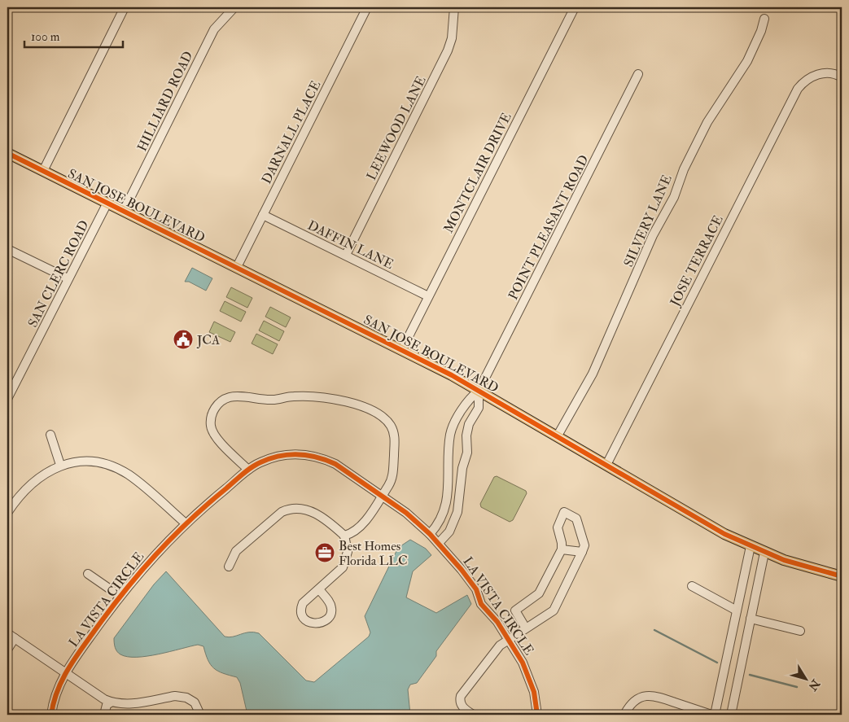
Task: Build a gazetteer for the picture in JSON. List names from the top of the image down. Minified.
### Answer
{"streets":{"main road":["SAN JOSE BOULEVARD"],"street":["HILLIARD ROAD","LEEWOOD LANE","DARNALL PLACE","MONTCLAIR DRIVE","SILVERY LANE","POINT PLEASANT ROAD","DAFFIN LANE","JOSE TERRACE","SAN CLERC ROAD","LA VISTA CIRCLE"]},"crossings":[["HILLIARD ROAD","SAN JOSE BOULEVARD"],["LEEWOOD LANE","DAFFIN LANE"],["DARNALL PLACE","SAN JOSE BOULEVARD"],["DARNALL PLACE","DAFFIN LANE"],["MONTCLAIR DRIVE","SAN JOSE BOULEVARD"],["MONTCLAIR DRIVE","DAFFIN LANE"],["SAN JOSE BOULEVARD","SILVERY LANE"],["SAN JOSE BOULEVARD","POINT PLEASANT ROAD"],["SAN JOSE BOULEVARD","JOSE TERRACE"],["SAN JOSE BOULEVARD","SAN CLERC ROAD"],["POINT PLEASANT ROAD","LA VISTA CIRCLE"]],"places":{"public building":["JCA"],"office":["Best Homes Florida LLC"]},"scale_bar":"100 m","north":"bottom right"}
